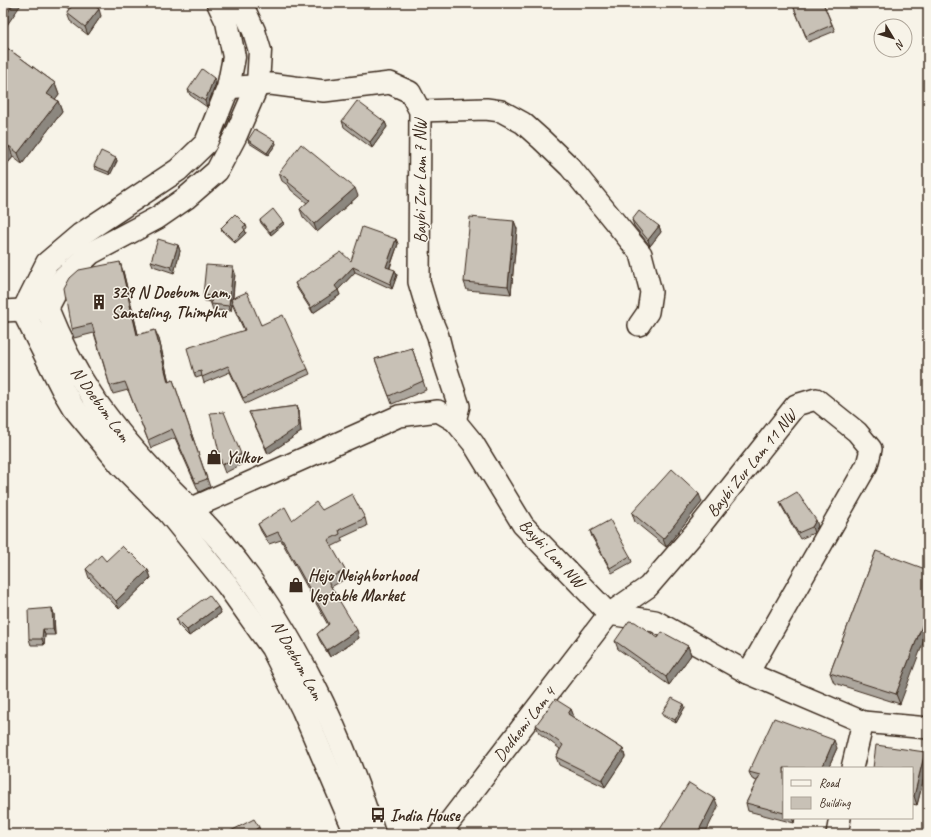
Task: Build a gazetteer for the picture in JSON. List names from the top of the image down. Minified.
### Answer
{"streets":{"main road":["N Doebum Lam"],"street":["Baybi Zur Lam 7 NW","Baybi Zur Lam 11 NW","Baybi Lam NW","Dodhemi Lam 4"]},"crossings":[["Baybi Zur Lam 7 NW","Baybi Lam NW"],["N Doebum Lam","Baybi Lam NW"],["Baybi Zur Lam 11 NW","Baybi Lam NW"],["Baybi Zur Lam 11 NW","Dodhemi Lam 4"],["Baybi Lam NW","Dodhemi Lam 4"]],"places":{"building":["329 N Doebum Lam, Samteling, Thimphu"],"shop":["Yulkor","Hejo Neighborhood Vegtable Market"],"bus stop":["India House"]},"legend":["Road","Building"],"north":"bottom right"}
